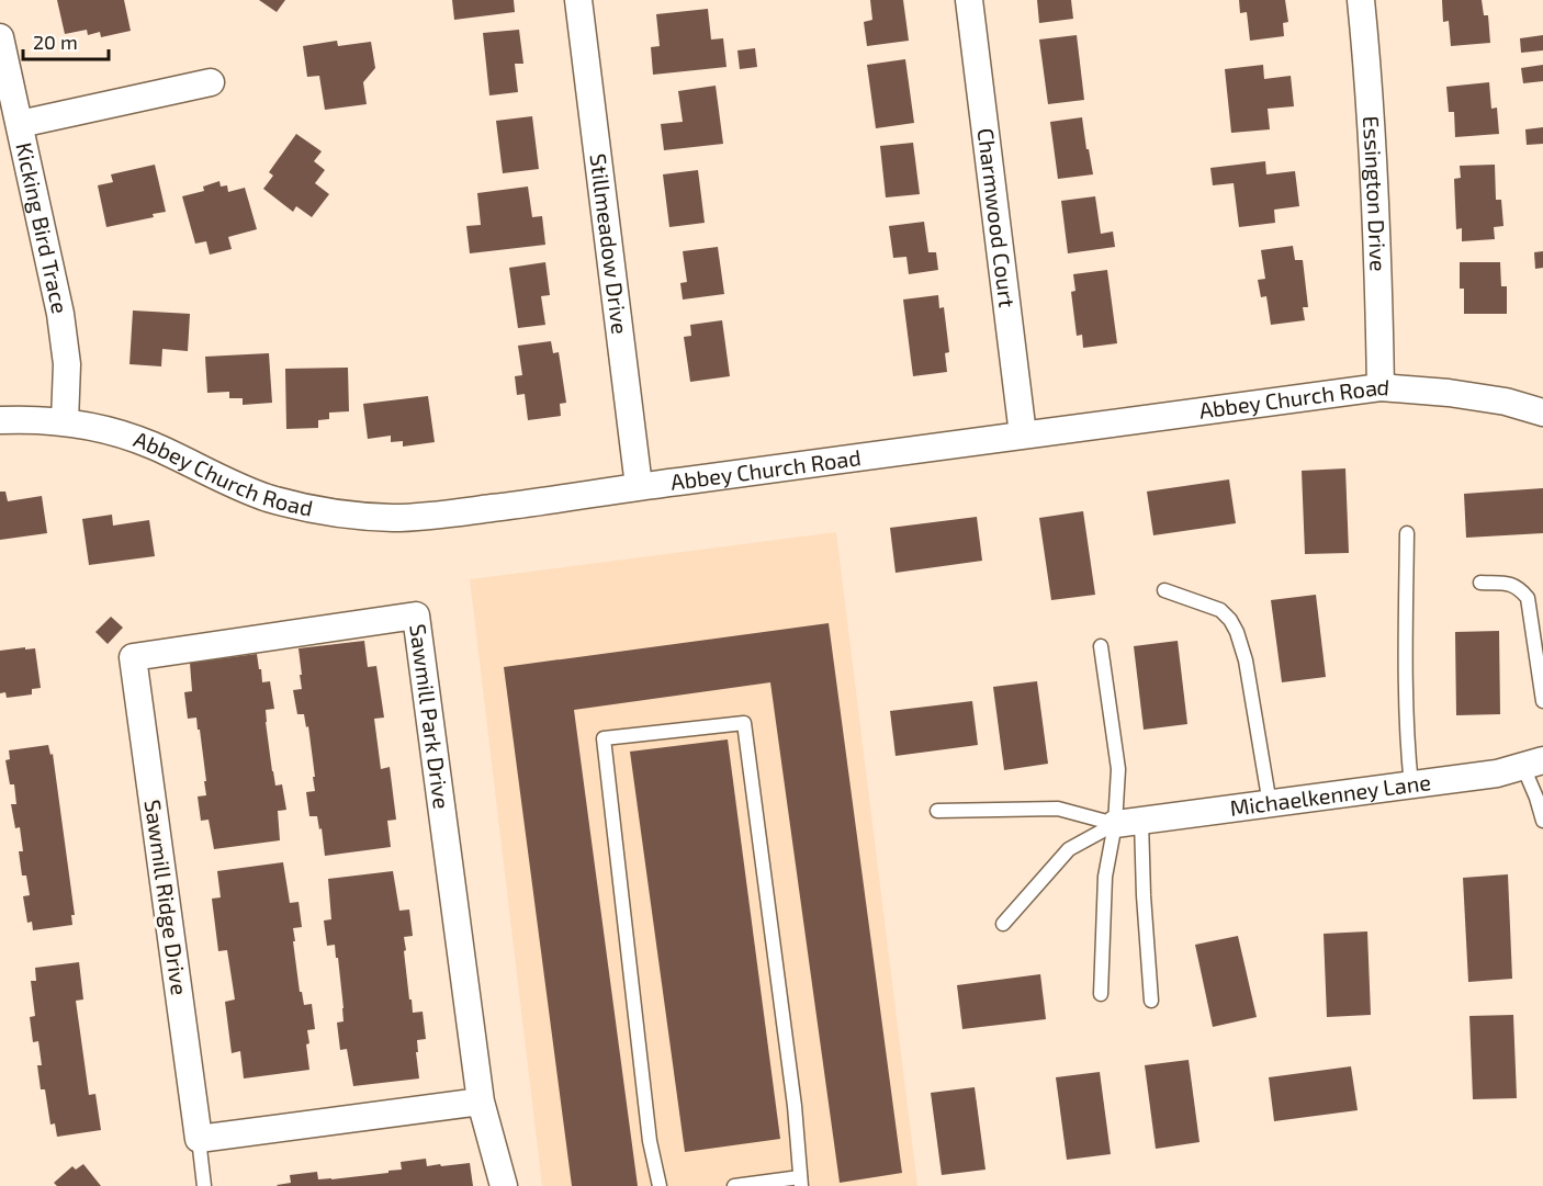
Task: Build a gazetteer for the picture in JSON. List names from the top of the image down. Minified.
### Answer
{"streets":{"street":["Essington Drive","Charmwood Court","Kicking Bird Trace","Stillmeadow Drive","Abbey Church Road","Sawmill Park Drive","Michaelkenney Lane","Sawmill Ridge Drive"]},"crossings":[["Essington Drive","Abbey Church Road"],["Charmwood Court","Abbey Church Road"],["Kicking Bird Trace","Abbey Church Road"],["Stillmeadow Drive","Abbey Church Road"],["Sawmill Park Drive","Sawmill Ridge Drive"]],"scale_bar":"20 m"}
